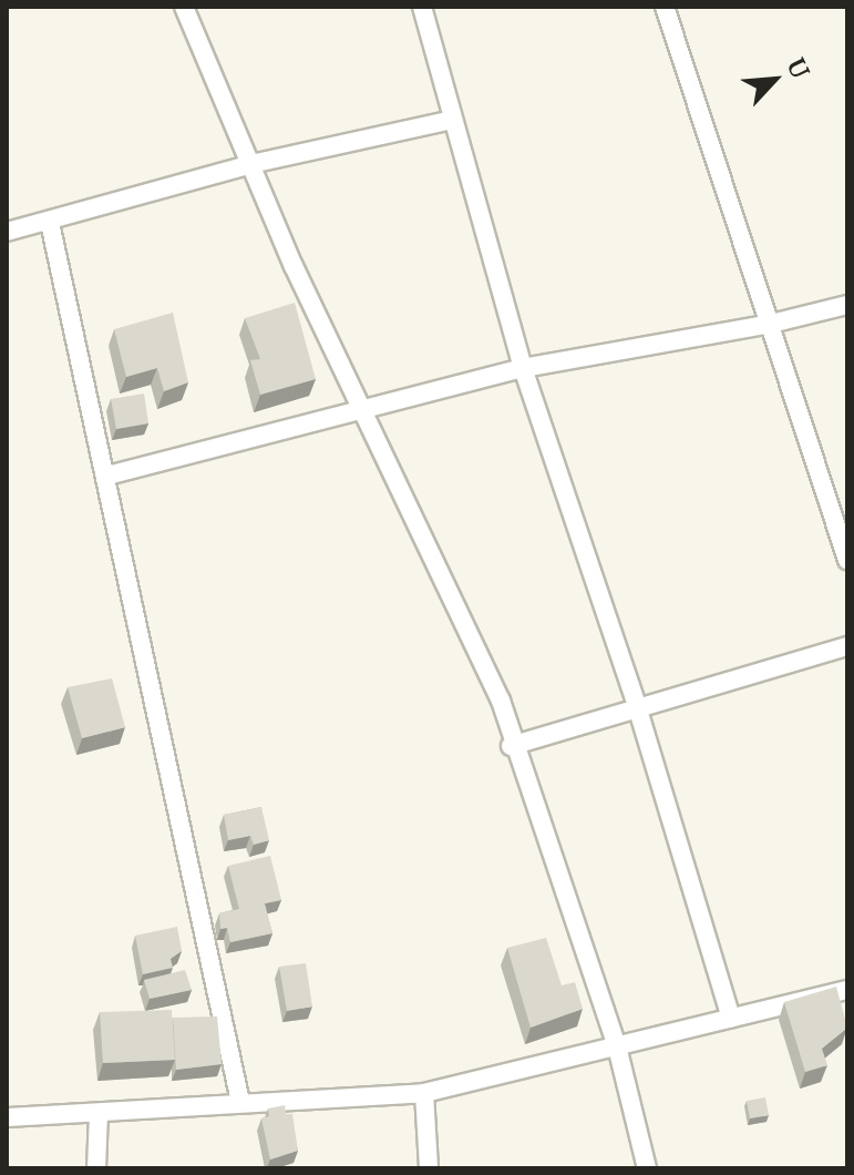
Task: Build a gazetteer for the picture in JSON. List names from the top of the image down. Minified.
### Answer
{"north":"top right"}
